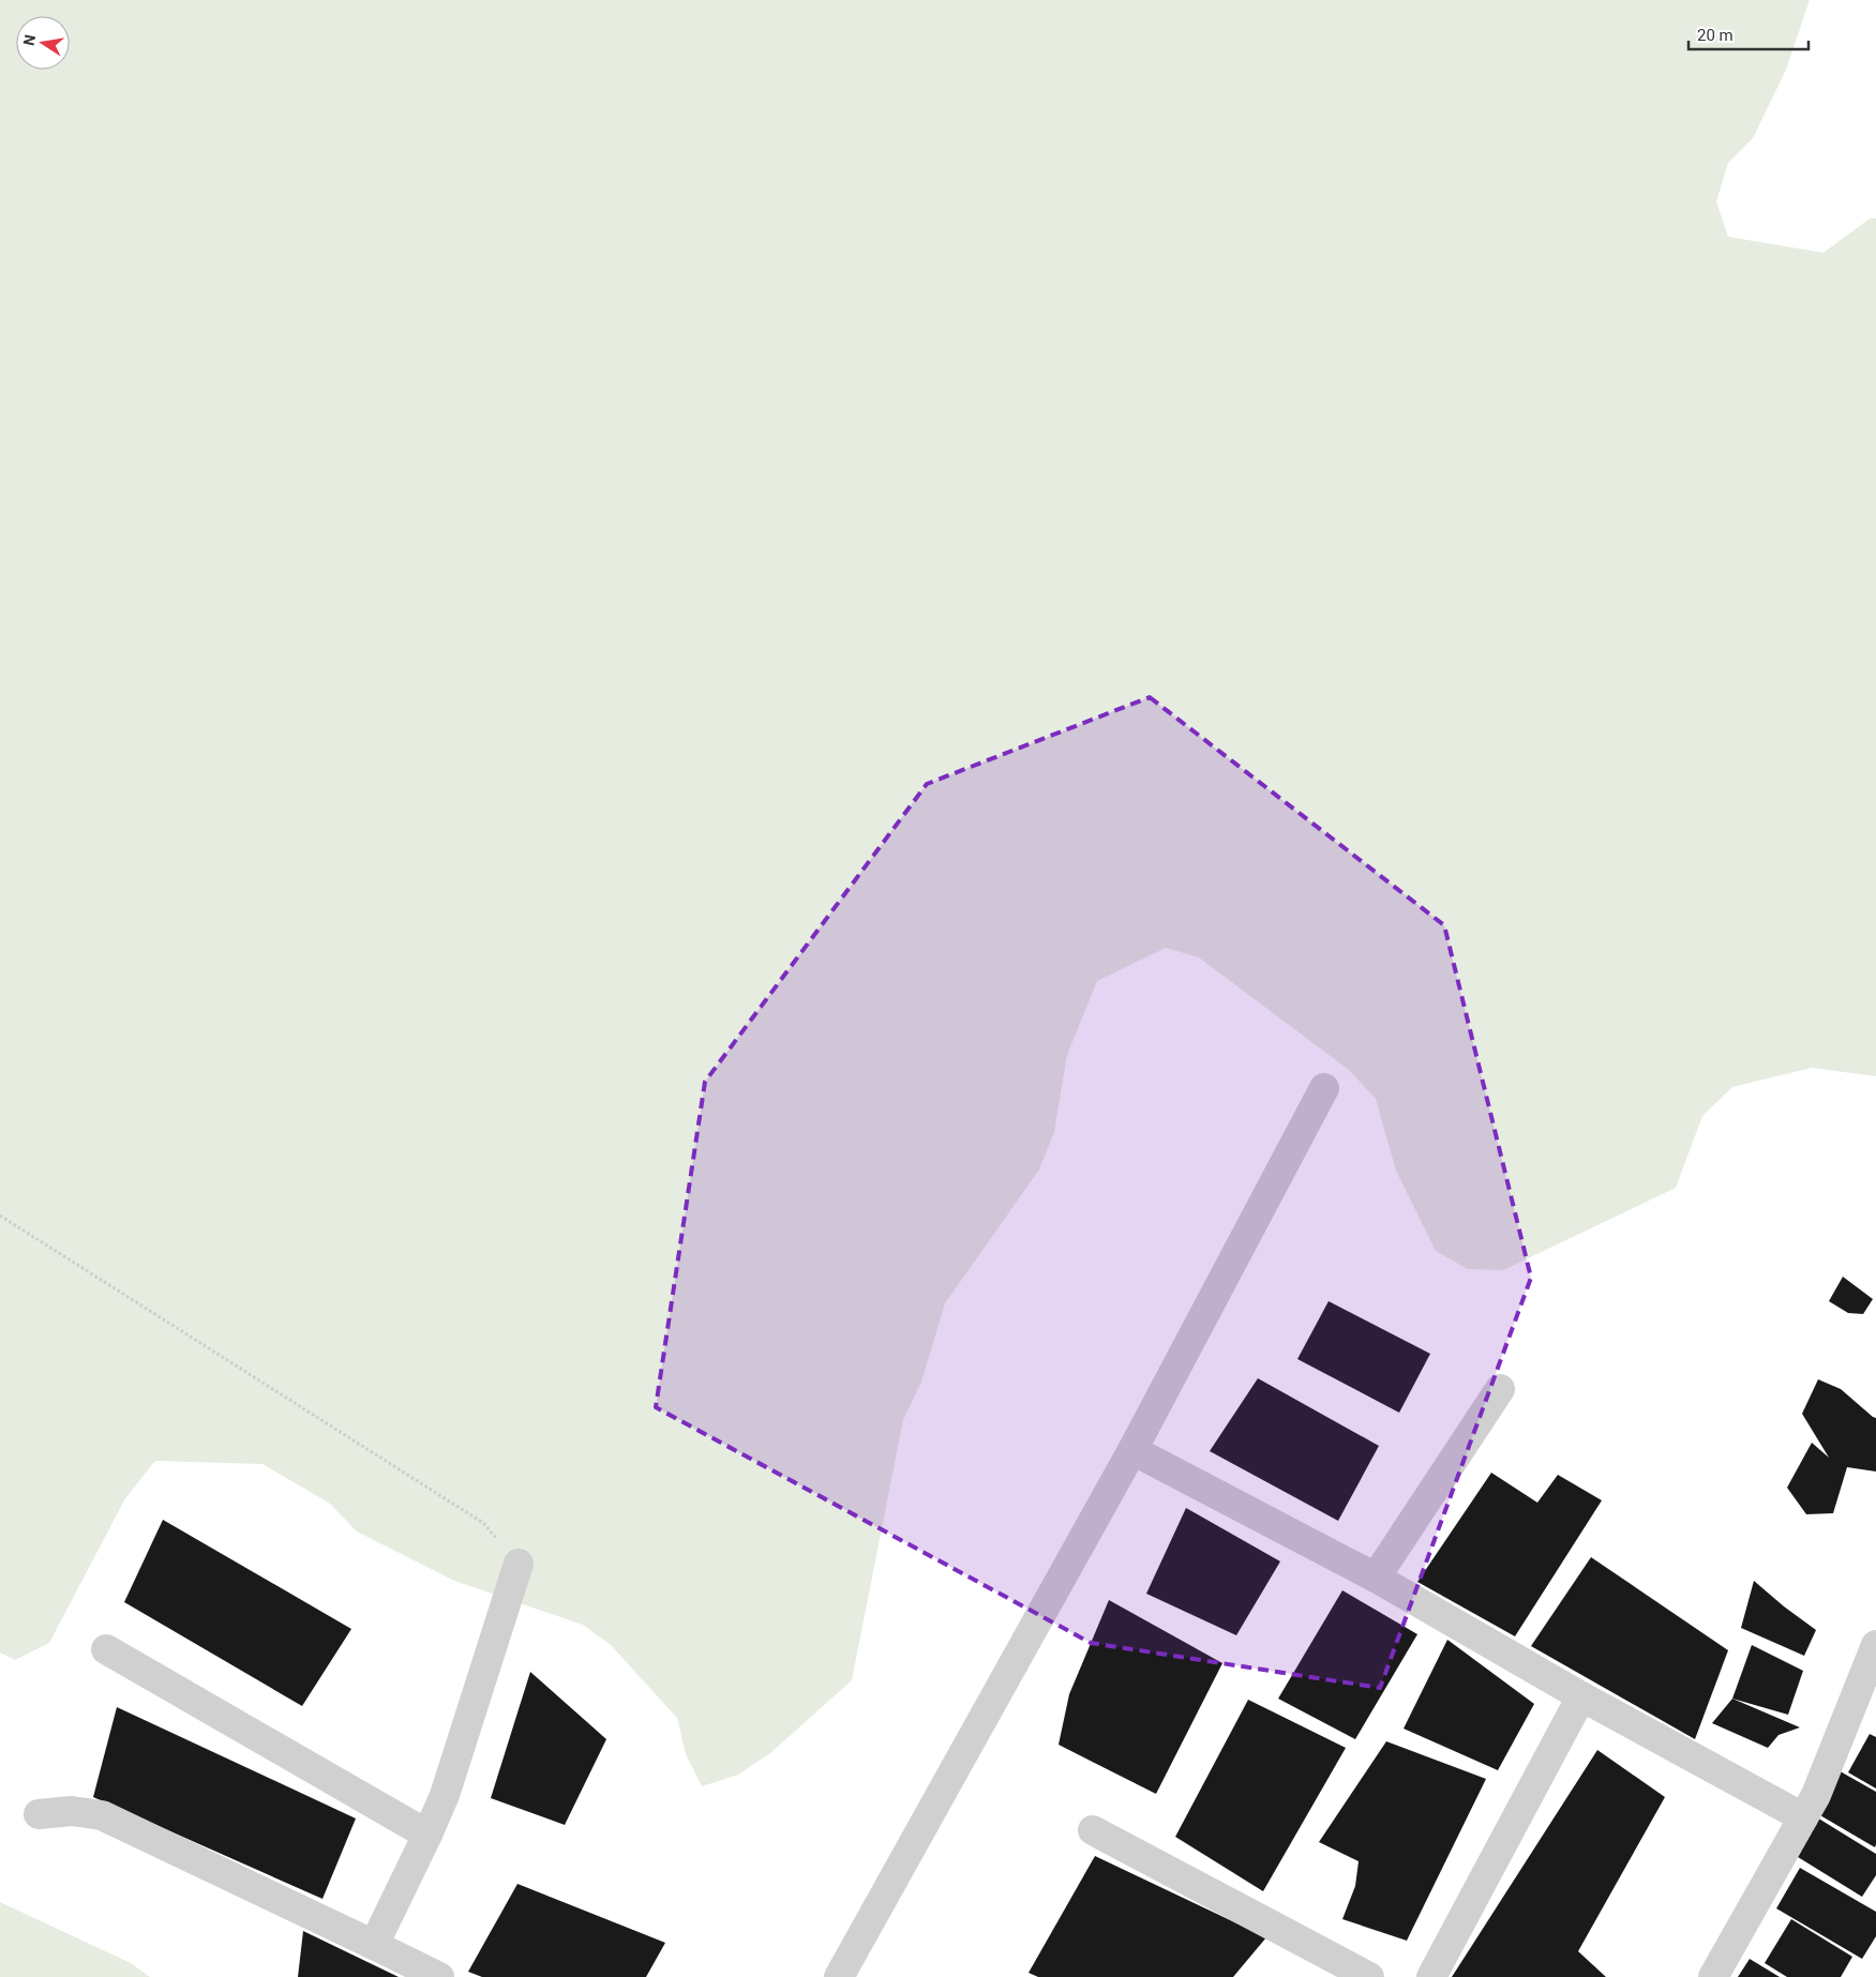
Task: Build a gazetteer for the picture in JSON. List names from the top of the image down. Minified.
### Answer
{"scale_bar":"20 m","north":"left"}
